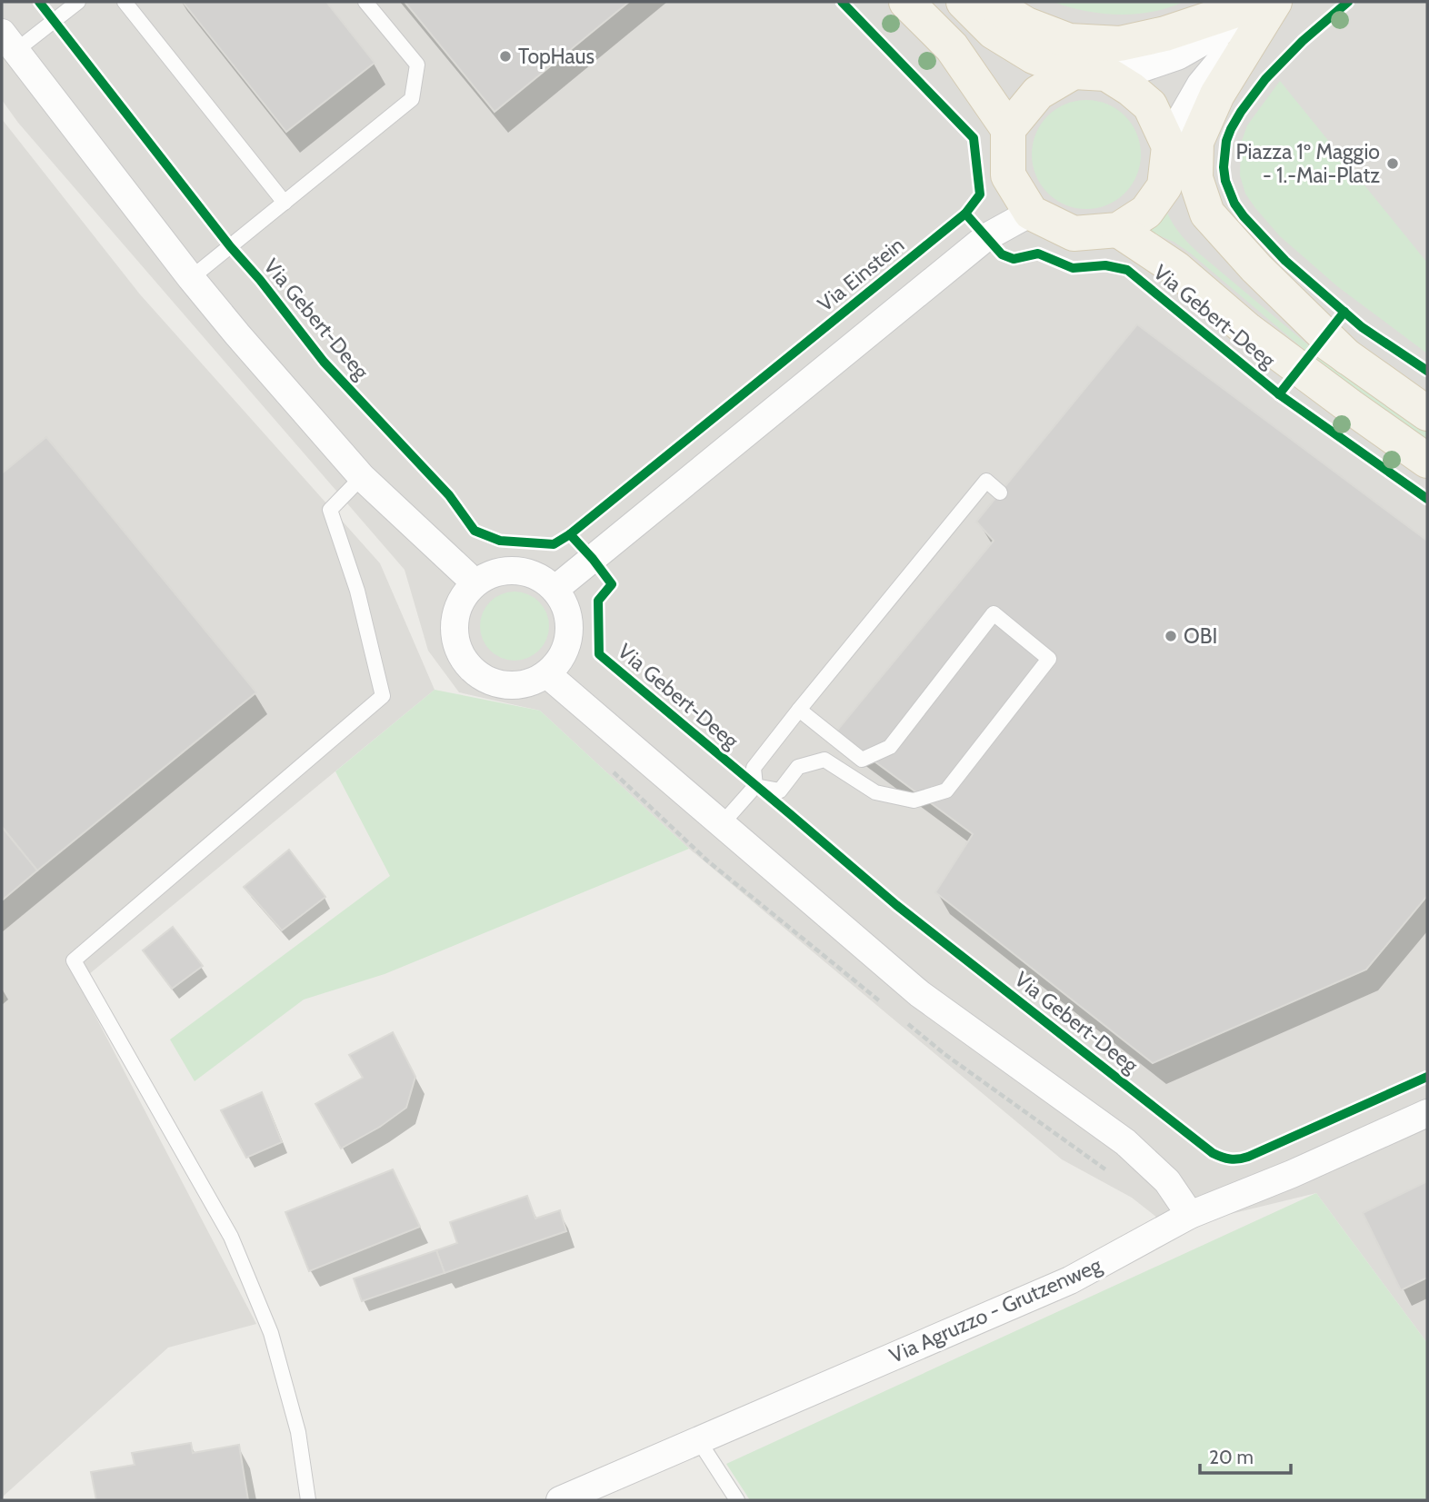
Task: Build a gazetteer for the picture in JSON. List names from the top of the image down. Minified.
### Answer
{"streets":{"street":["Via Agruzzo - Grutzenweg"],"cycle path":["Via Einstein","Via Gebert-Deeg"]},"places":["TopHaus","Piazza 1º Maggio - 1.-Mai-Platz","OBI"],"scale_bar":"20 m"}
